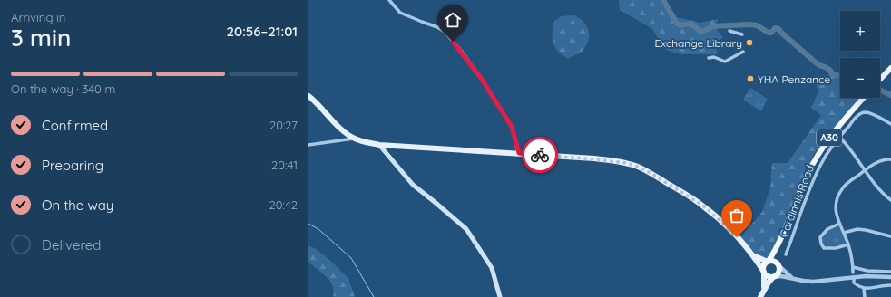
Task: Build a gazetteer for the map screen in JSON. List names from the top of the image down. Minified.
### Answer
{"streets":{"highway":["A30"],"street":["Cardinnis Road"]},"places":["Exchange Library","YHA Penzance"],"page":{"heading":["3 min","Arriving in","20:56–21:01"],"map_buttons":["+","−"],"bar":"On the way · 340 m","list":[["Confirmed","20:27"],["Preparing","20:41"],["On the way","20:42"],"Delivered"]}}
